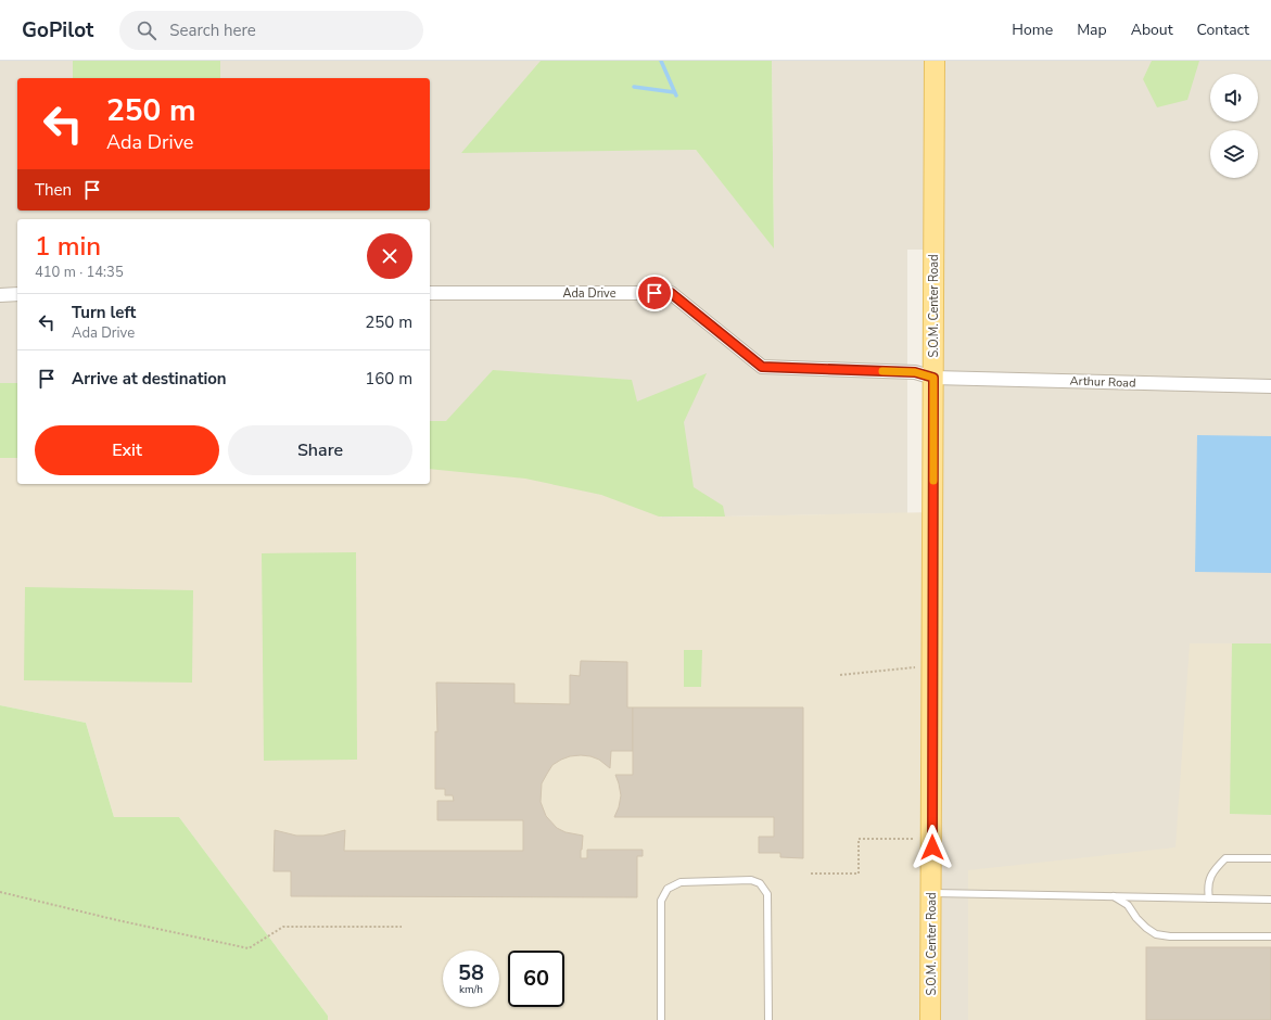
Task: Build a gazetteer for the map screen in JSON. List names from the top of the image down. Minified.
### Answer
{"streets":{"main road":["S.O.M. Center Road"],"street":["Ada Drive","Arthur Road"]},"crossings":[["Ada Drive","S.O.M. Center Road"],["Ada Drive","Arthur Road"],["S.O.M. Center Road","Arthur Road"]],"page":{"header":"GoPilot","search":"Search here","nav":["Home","Map","About","Contact"],"turn":["250 m","Ada Drive"],"then":"Then","heading":["1 min","410 m · 14:35"],"list":[{"name":"Turn left","note":"Ada Drive","value":"250 m"},{"name":"Arrive at destination","value":"160 m"}],"buttons":["Exit","Share"],"speed":"58 km/h","limit":"60"}}
